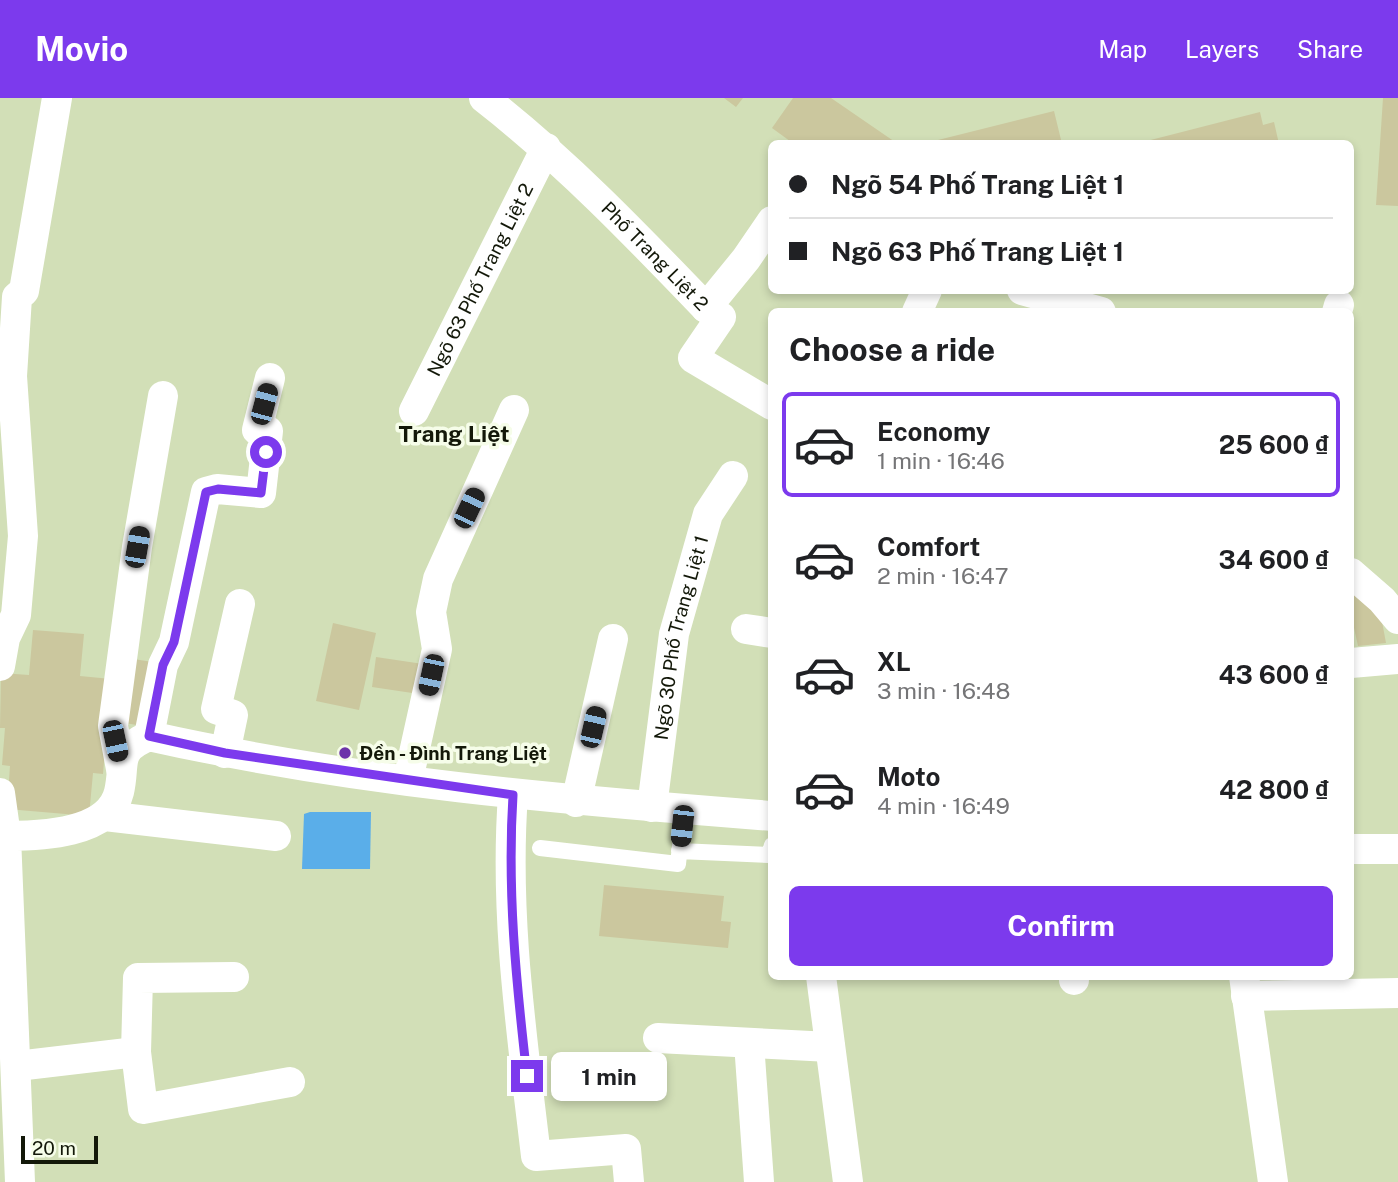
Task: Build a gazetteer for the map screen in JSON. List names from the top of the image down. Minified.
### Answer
{"streets":{"street":["Phố Trang Liệt 2","Ngõ 63 Phố Trang Liệt 2","Ngõ 30 Phố Trang Liệt 1"]},"crossings":[["Phố Trang Liệt 2","Ngõ 63 Phố Trang Liệt 2"]],"districts":["Trang Liệt"],"places":["Đền - Đình Trang Liệt"],"scale_bar":"20 m","page":{"header":"Movio","nav":["Map","Layers","Share"],"banner":["Ngõ 54 Phố Trang Liệt 1","Ngõ 63 Phố Trang Liệt 1"],"heading":"Choose a ride","list":[{"name":"Economy","note":"1 min · 16:46","value":"25 600 ₫"},{"name":"Comfort","note":"2 min · 16:47","value":"34 600 ₫"},{"name":"XL","note":"3 min · 16:48","value":"43 600 ₫"},{"name":"Moto","note":"4 min · 16:49","value":"42 800 ₫"}],"buttons":"Confirm","bubble":"1 min","scale":"20 m"}}
